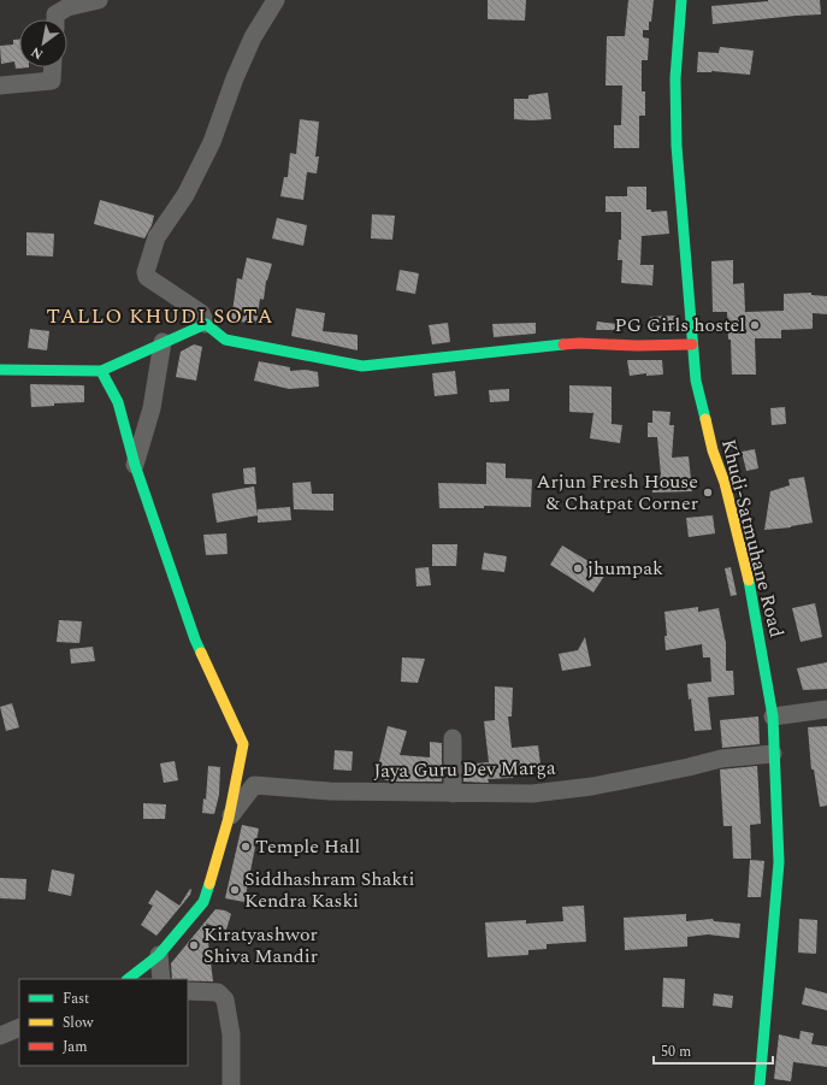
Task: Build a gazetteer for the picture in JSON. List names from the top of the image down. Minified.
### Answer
{"streets":{"street":["Khudi-Satmuhane Road","Jaya Guru Dev Marga"]},"crossings":[["Khudi-Satmuhane Road","Jaya Guru Dev Marga"]],"districts":["TALLO KHUDI SOTA"],"places":["PG Girls hostel","Arjun Fresh House & Chatpat Corner","jhumpak","Temple Hall","Siddhashram Shakti Kendra Kaski","Kiratyashwor Shiva Mandir"],"legend":["Fast","Slow","Jam"],"scale_bar":"50 m","north":"bottom left"}
